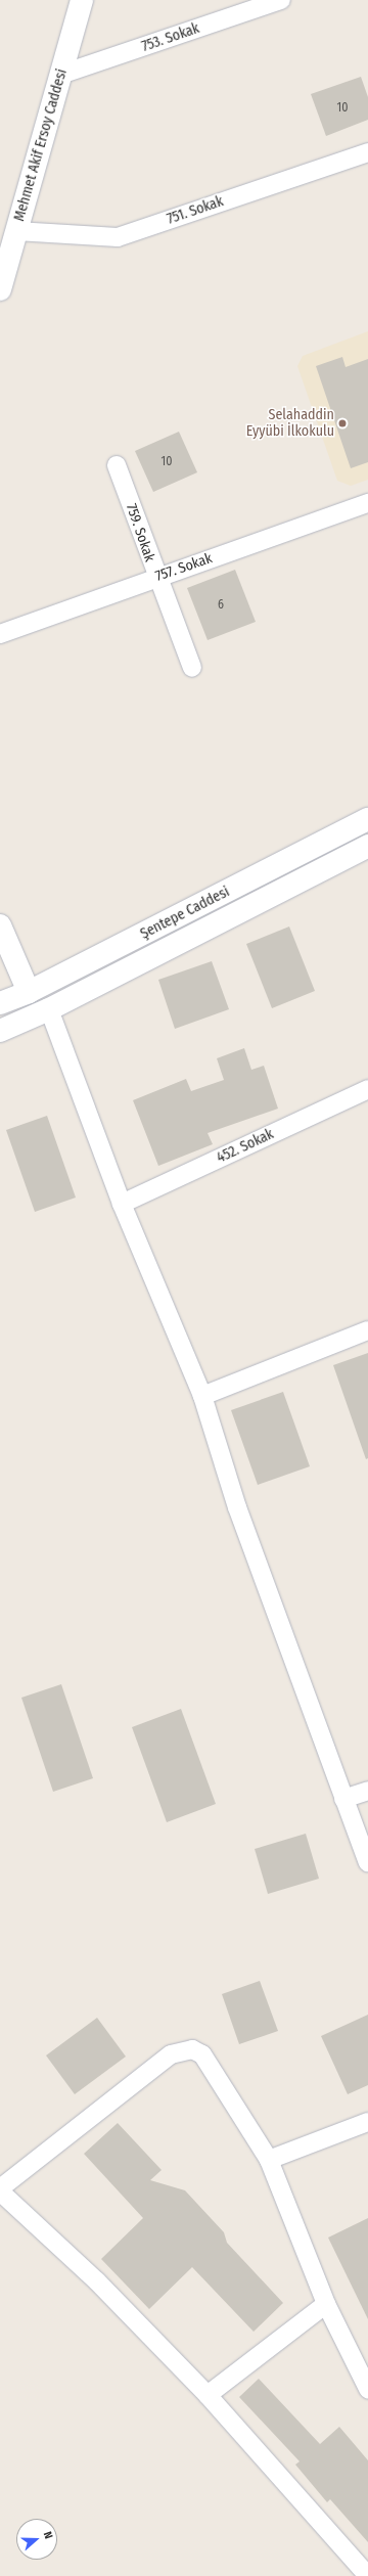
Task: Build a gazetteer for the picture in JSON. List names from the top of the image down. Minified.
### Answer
{"streets":{"street":["753. Sokak","Mehmet Akif Ersoy Caddesi","751. Sokak","759. Sokak","757. Sokak","Şentepe Caddesi","452. Sokak"]},"crossings":[["753. Sokak","Mehmet Akif Ersoy Caddesi"],["Mehmet Akif Ersoy Caddesi","751. Sokak"],["759. Sokak","757. Sokak"]],"places":["Selahaddin Eyyübi İlkokulu"],"house_numbers":["10","10","6"],"north":"right"}
